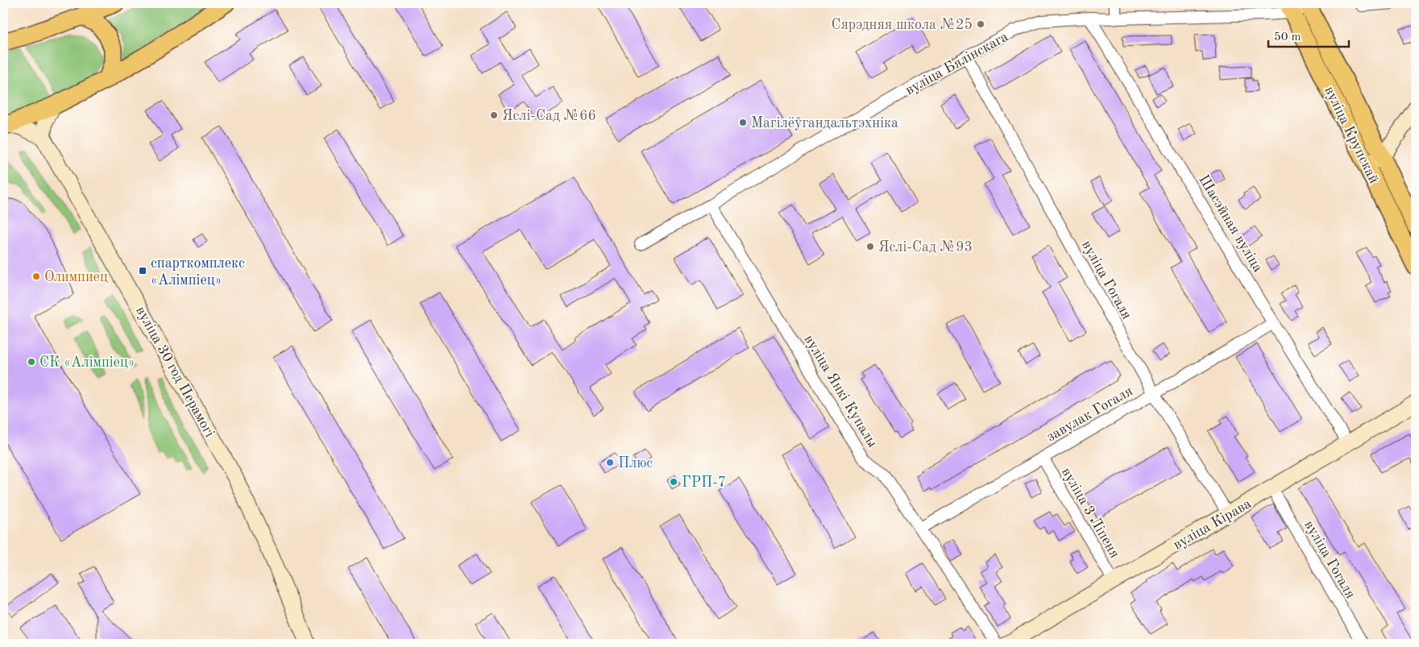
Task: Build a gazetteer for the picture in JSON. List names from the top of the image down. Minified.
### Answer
{"streets":{"main road":["вуліца Крупскай"],"street":["вуліца Бялінскага","Шасэйная вуліца","вуліца Гогаля","вуліца 30 год Перамогі","вуліца Янкі Купалы","завулак Гогаля","вуліца 3 Ліпеня","вуліца Кірава"]},"crossings":[["вуліца Бялінскага","вуліца Крупскай"],["вуліца Бялінскага","Шасэйная вуліца"],["вуліца Бялінскага","вуліца Гогаля"],["вуліца Бялінскага","вуліца Янкі Купалы"],["Шасэйная вуліца","завулак Гогаля"],["Шасэйная вуліца","вуліца Кірава"],["вуліца Гогаля","завулак Гогаля"],["вуліца Гогаля","вуліца Кірава"],["вуліца Янкі Купалы","завулак Гогаля"],["завулак Гогаля","вуліца 3 Ліпеня"],["вуліца 3 Ліпеня","вуліца Кірава"]],"places":{"other":["Сярэдняя школа №25","Яслі-Сад №66","Магілёўгандальтэхніка","Яслі-Сад №93","Олимпиец","СК «Алімпіец»","Плюс","ГРП-7"],"transit":["спарткомплекс «Алімпіец»"]},"scale_bar":"50 m"}
